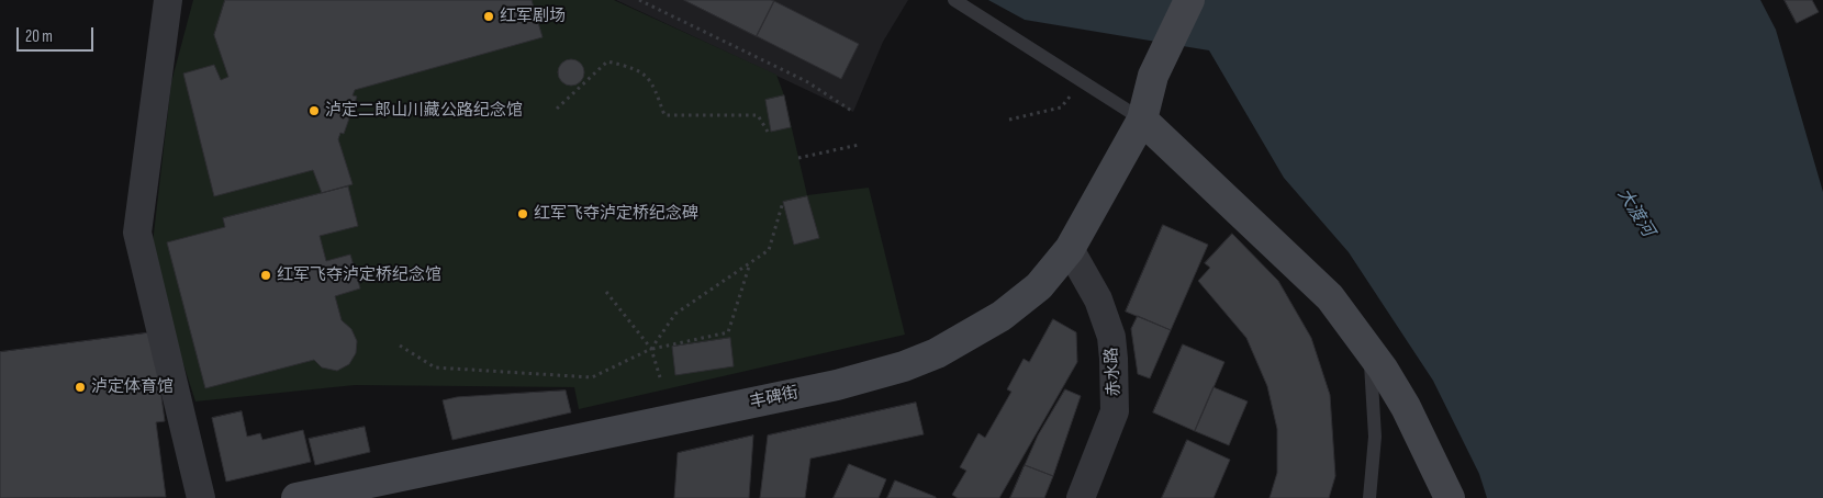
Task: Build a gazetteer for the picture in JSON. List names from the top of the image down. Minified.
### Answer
{"streets":{"street":["赤水路","丰碑街"]},"crossings":[["赤水路","丰碑街"]],"water":["大渡河"],"places":["红军剧场","泸定二郎山川藏公路纪念馆","红军飞夺泸定桥纪念碑","红军飞夺泸定桥纪念馆","泸定体育馆"],"scale_bar":"20 m"}
